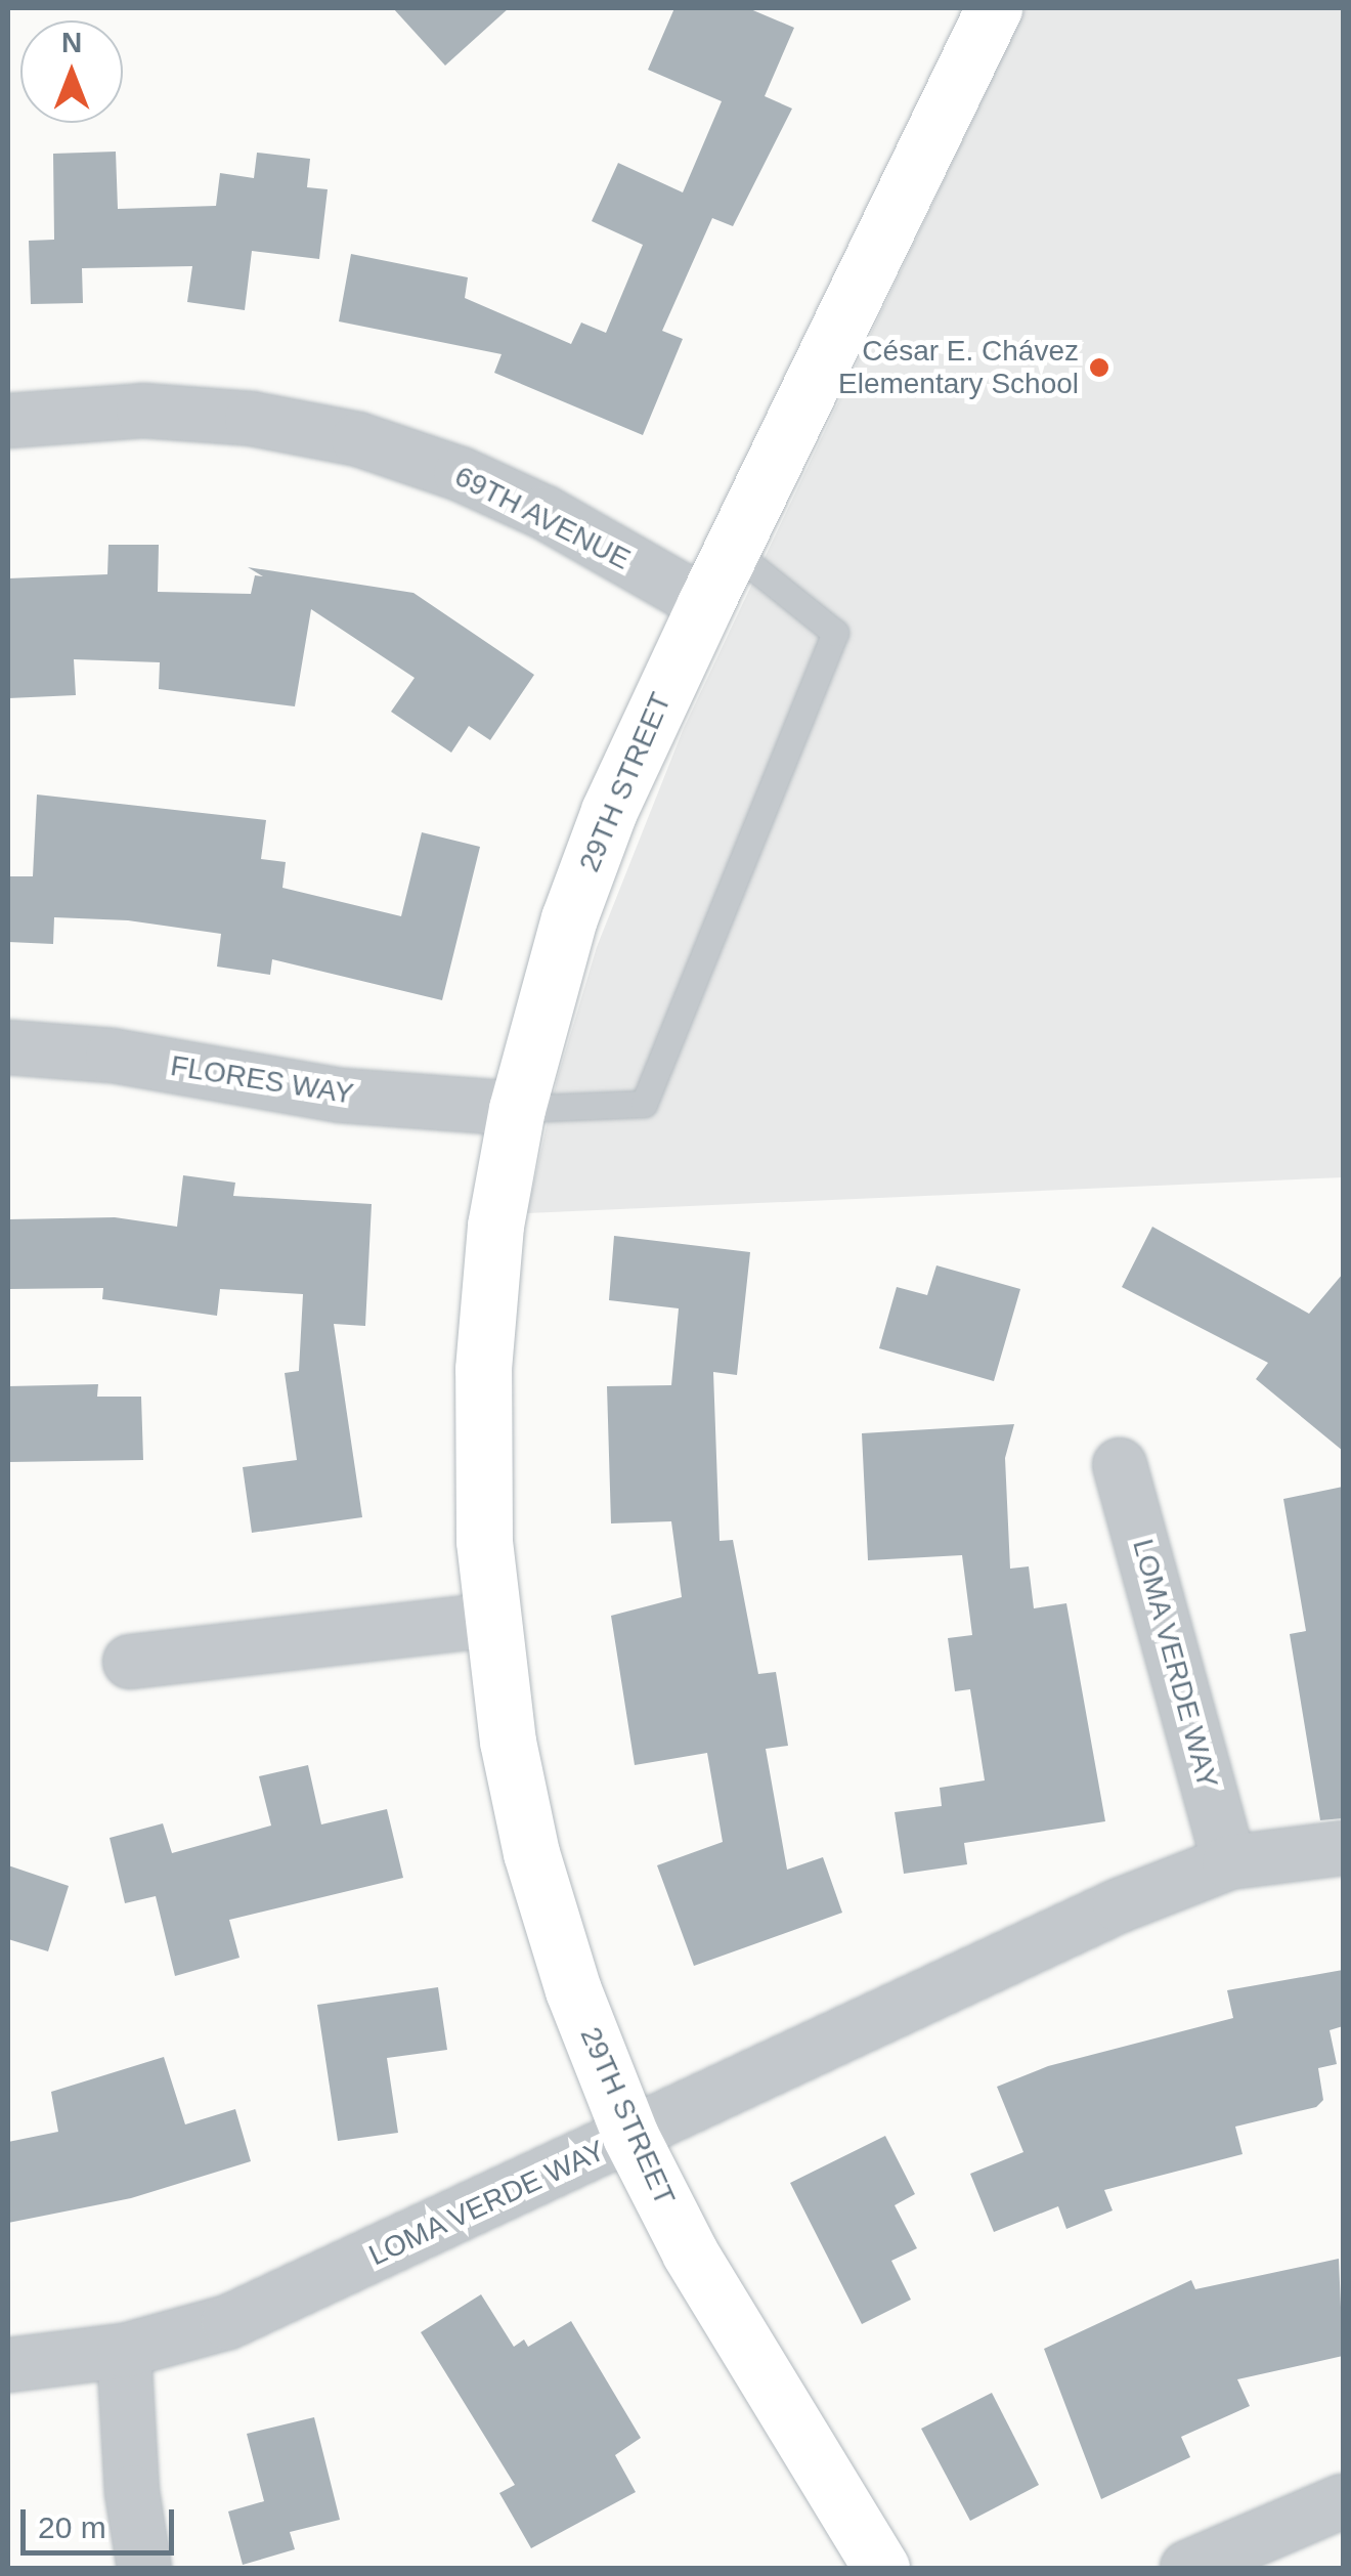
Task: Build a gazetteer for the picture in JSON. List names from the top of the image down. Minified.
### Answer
{"streets":{"street":["69TH AVENUE","29TH STREET","FLORES WAY","LOMA VERDE WAY"]},"crossings":[["69TH AVENUE","29TH STREET"],["29TH STREET","FLORES WAY"],["29TH STREET","LOMA VERDE WAY"]],"places":["César E. Chávez Elementary School"],"scale_bar":"20 m","north":"top"}
